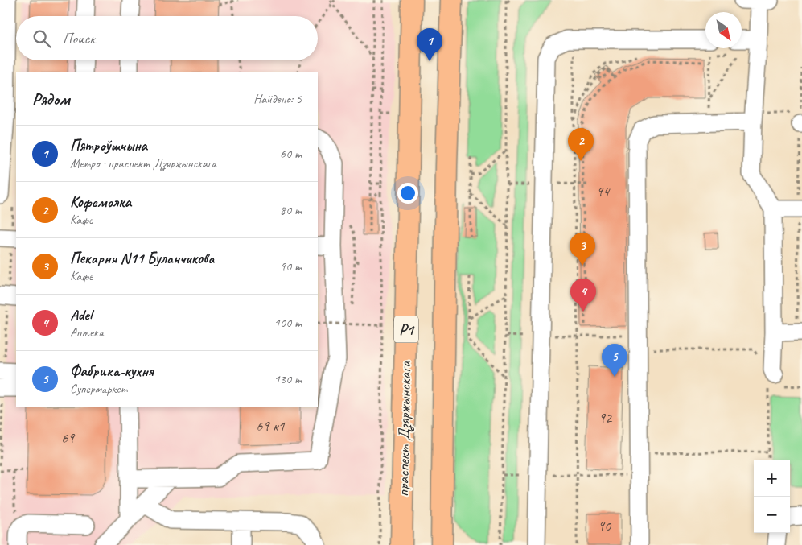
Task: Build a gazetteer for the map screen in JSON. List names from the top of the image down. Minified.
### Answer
{"streets":{"main road":["Р1","праспект Дзяржынскага"]},"house_numbers":["94","92","69 к1","69","90"],"north":"bottom right","page":{"search":"Поиск","pins":["1","2","3","4","5"],"heading":["Рядом","Найдено: 5"],"list":[{"mark":"1","name":"Пятроўшчына","note":"Метро · праспект Дзяржынскага","value":"60 m"},{"mark":"2","name":"Кофемолка","note":"Кафе","value":"80 m"},{"mark":"3","name":"Пекарня N11 Буланчикова","note":"Кафе","value":"90 m"},{"mark":"4","name":"Adel","note":"Аптека","value":"100 m"},{"mark":"5","name":"Фабрика-кухня","note":"Супермаркет","value":"130 m"}],"map_buttons":["+","−"]}}
